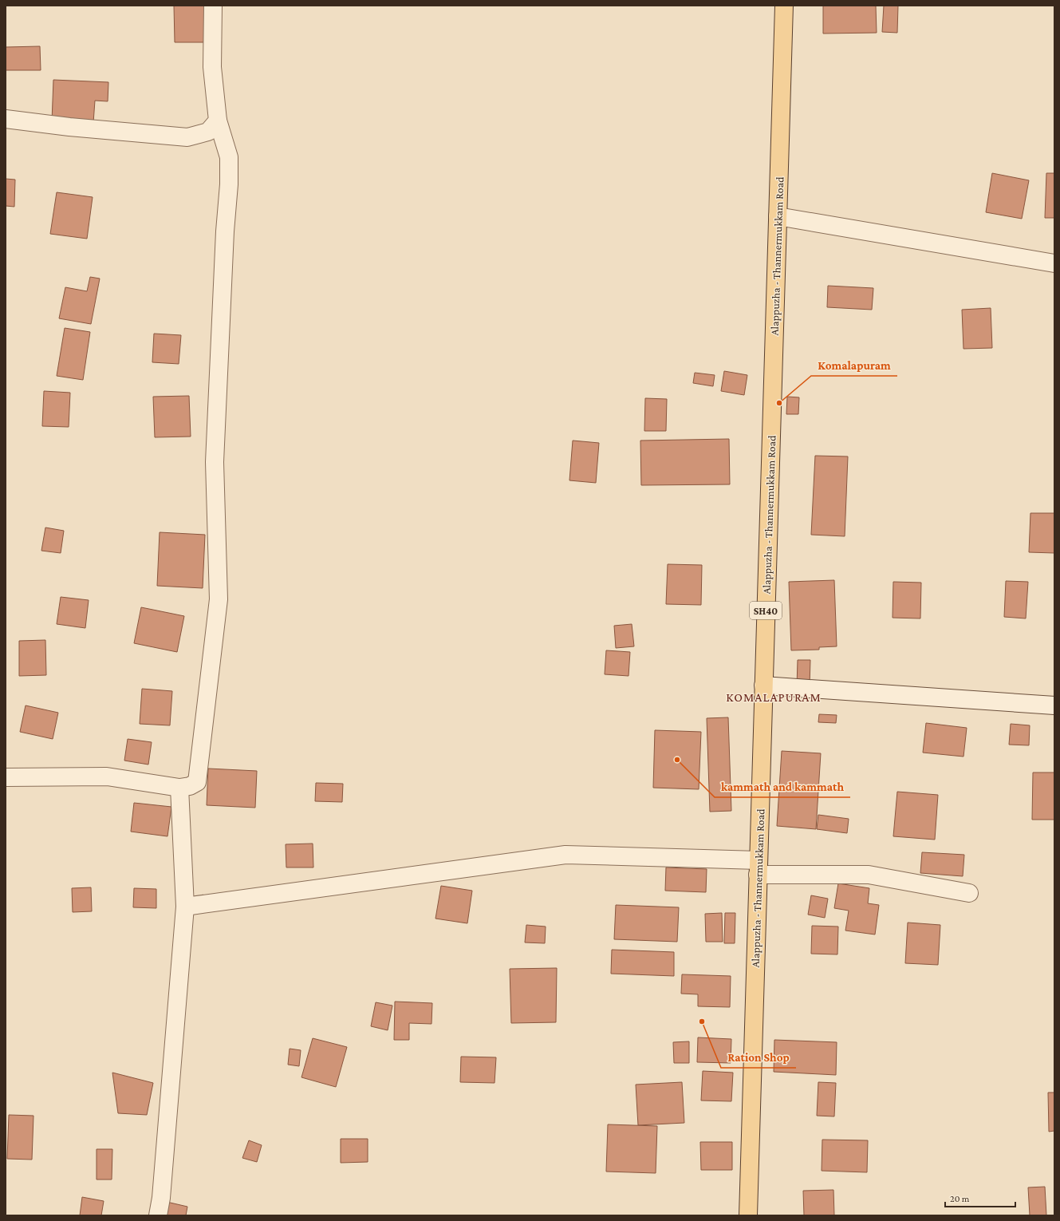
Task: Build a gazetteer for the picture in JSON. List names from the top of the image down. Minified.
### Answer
{"streets":{"main road":["Alappuzha - Thannermukkam Road","SH40"]},"districts":["KOMALAPURAM"],"places":["Komalapuram","kammath and kammath","Ration Shop"],"scale_bar":"20 m"}
